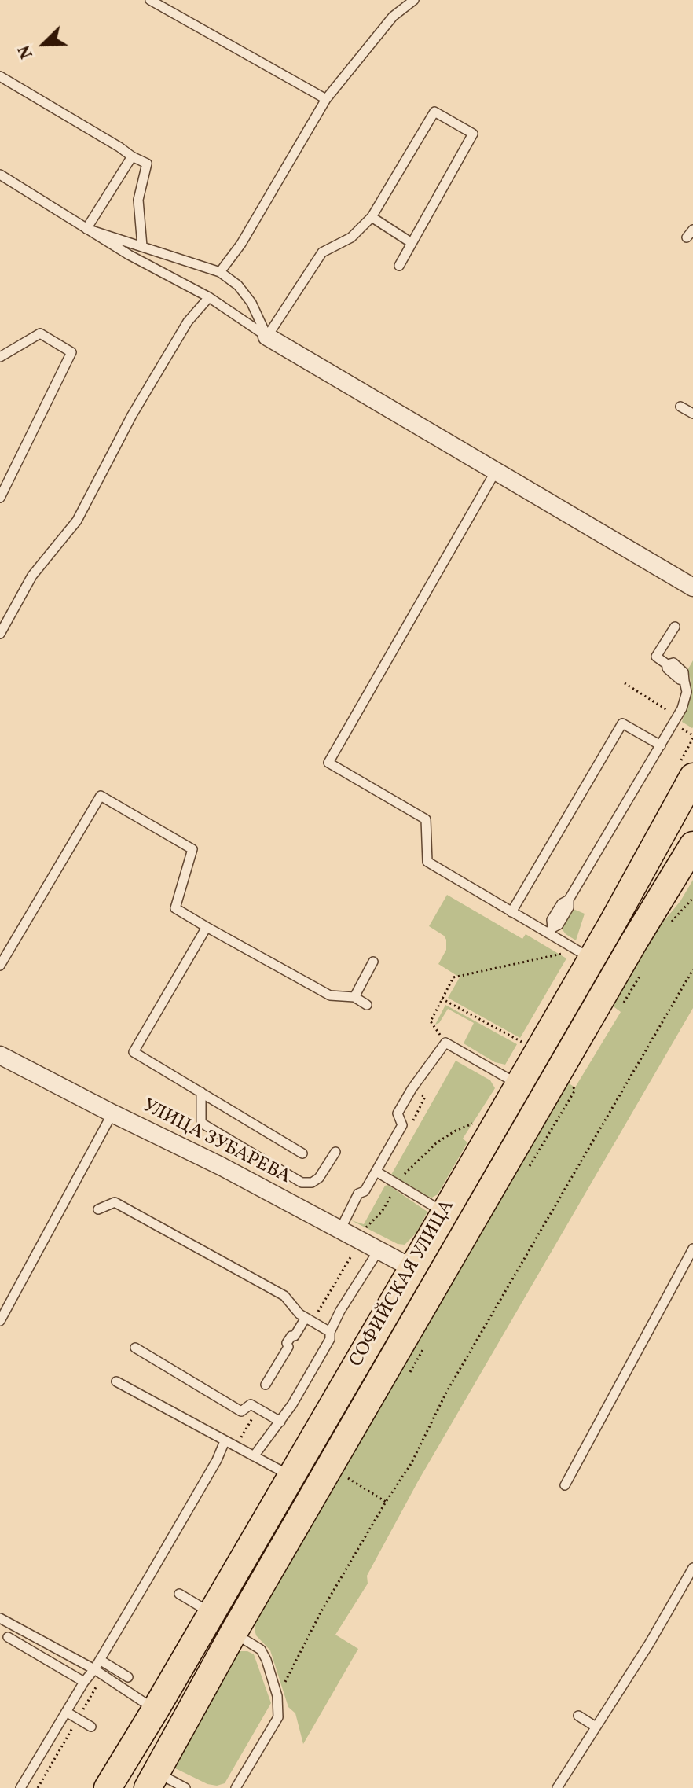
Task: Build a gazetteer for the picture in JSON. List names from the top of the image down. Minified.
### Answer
{"streets":{"main road":["СОФИЙСКАЯ УЛИЦА"],"street":["УЛИЦА ЗУБАРЕВА"]},"crossings":[["УЛИЦА ЗУБАРЕВА","СОФИЙСКАЯ УЛИЦА"]],"north":"bottom left"}
